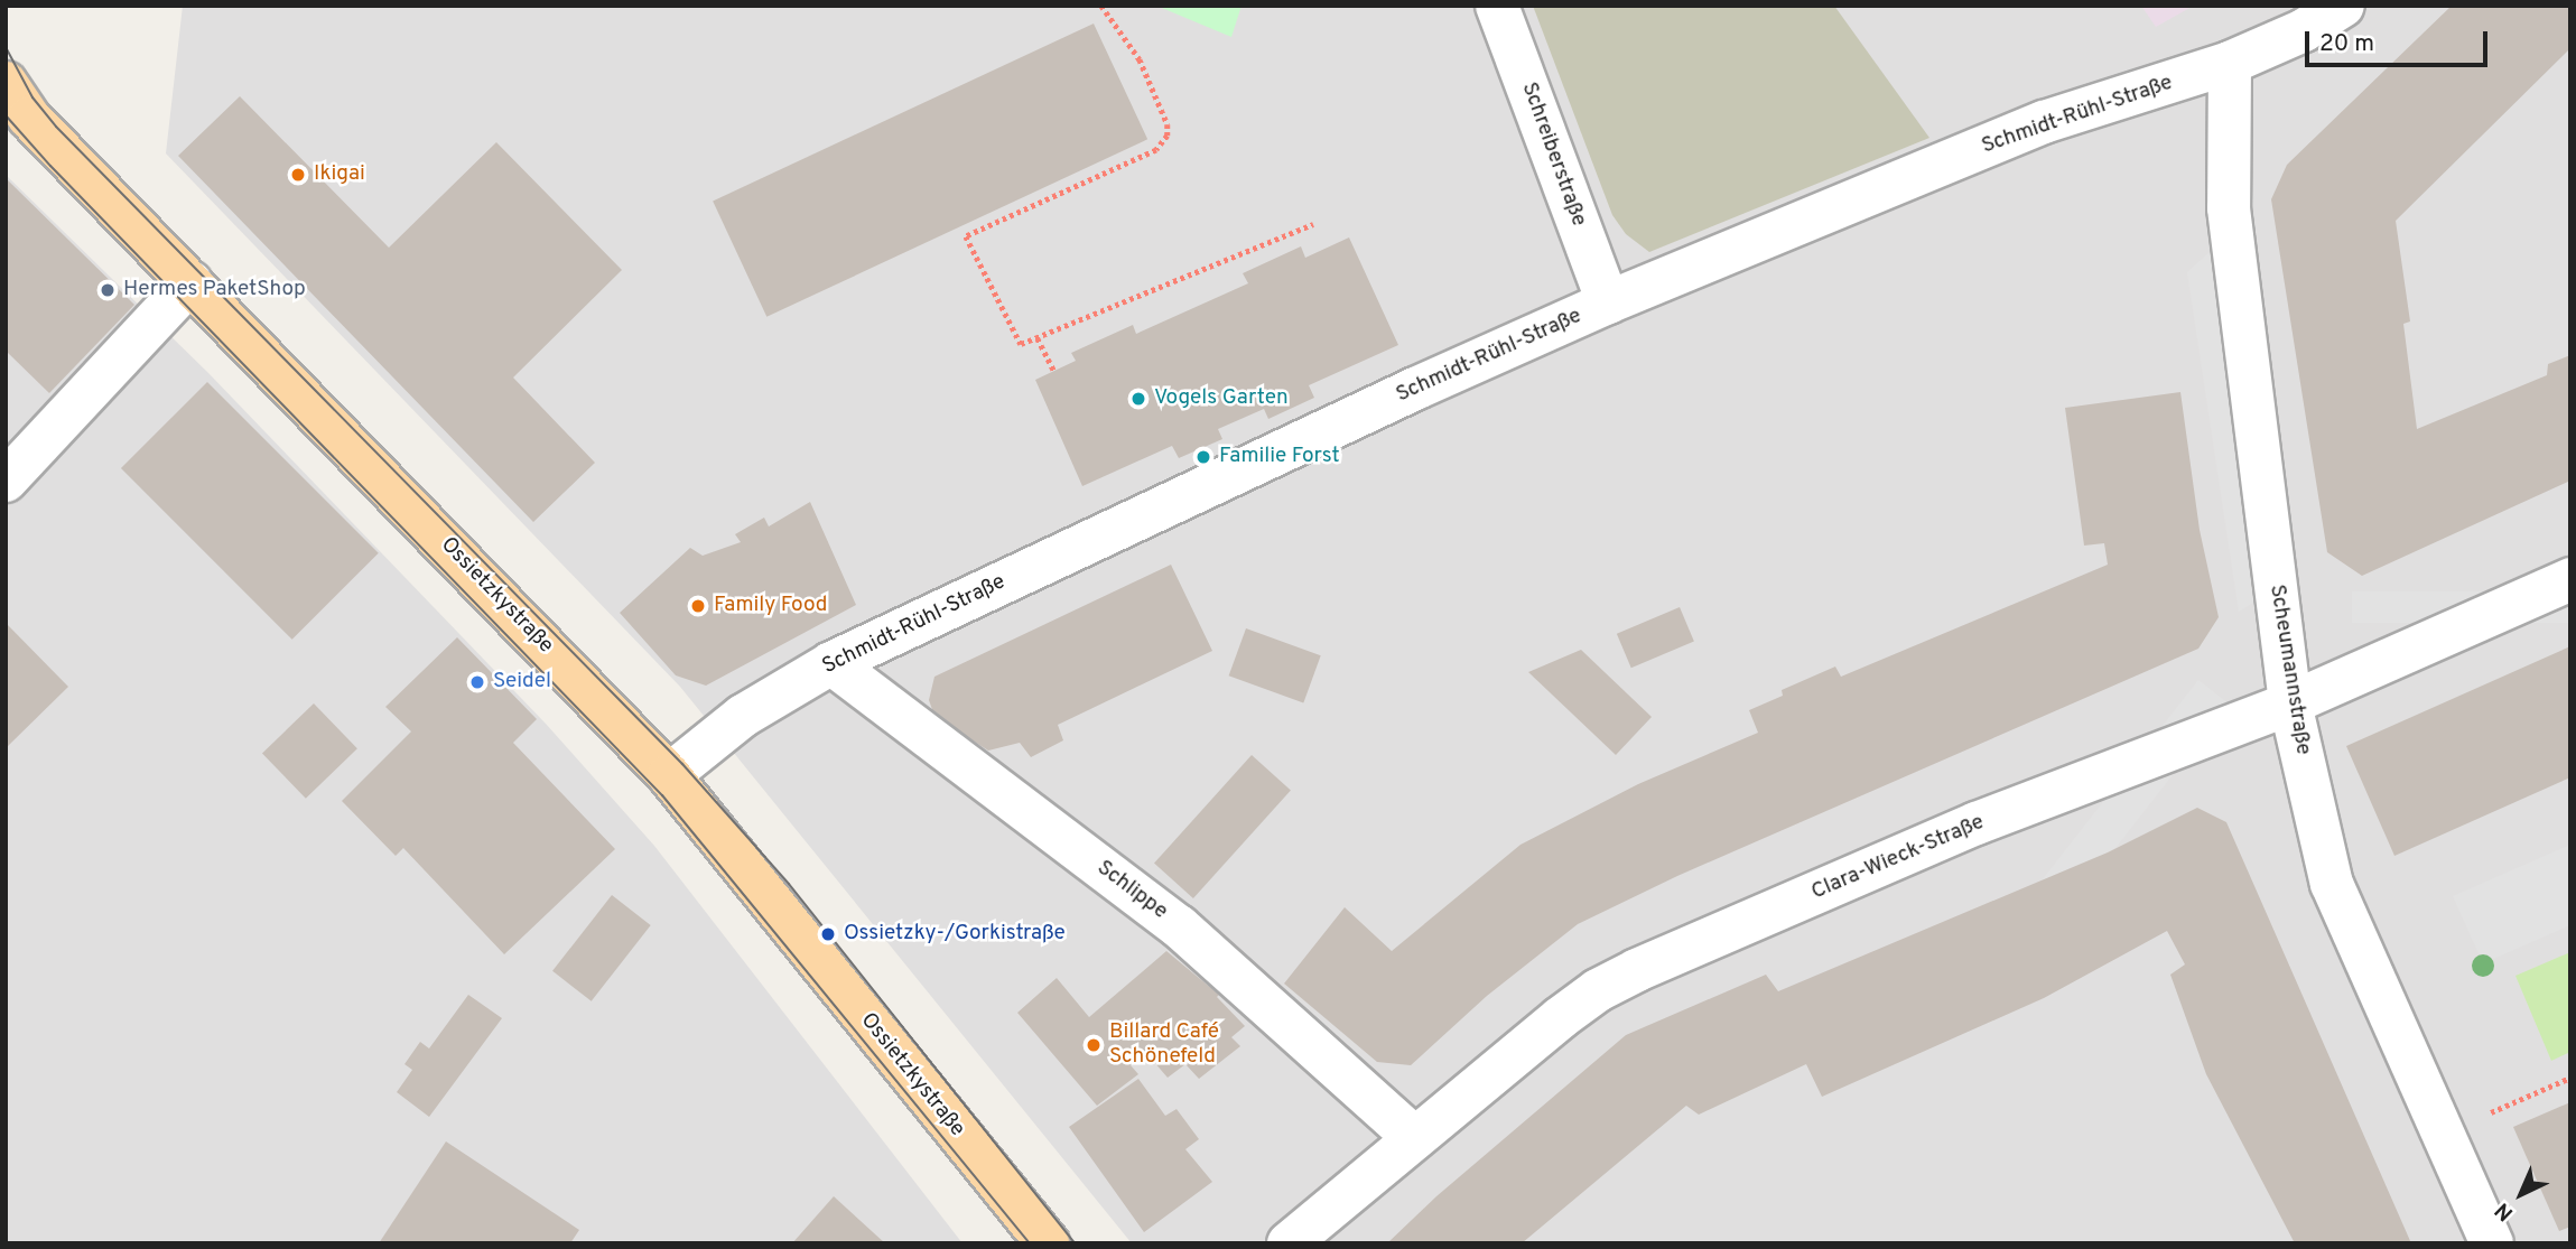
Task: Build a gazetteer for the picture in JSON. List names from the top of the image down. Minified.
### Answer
{"streets":{"main road":["Ossietzkystraße"],"street":["Schmidt-Rühl-Straße","Schreiberstraße","Scheumannstraße","Clara-Wieck-Straße","Schlippe"]},"crossings":[["Schmidt-Rühl-Straße","Schreiberstraße"],["Schmidt-Rühl-Straße","Ossietzkystraße"],["Schmidt-Rühl-Straße","Scheumannstraße"],["Schmidt-Rühl-Straße","Schlippe"],["Scheumannstraße","Clara-Wieck-Straße"],["Clara-Wieck-Straße","Schlippe"]],"places":["Ikigai","Hermes PaketShop","Vogels Garten","Familie Forst","Family Food","Seidel","Ossietzky-/Gorkistraße","Billard Café Schönefeld"],"scale_bar":"20 m","north":"bottom left"}
